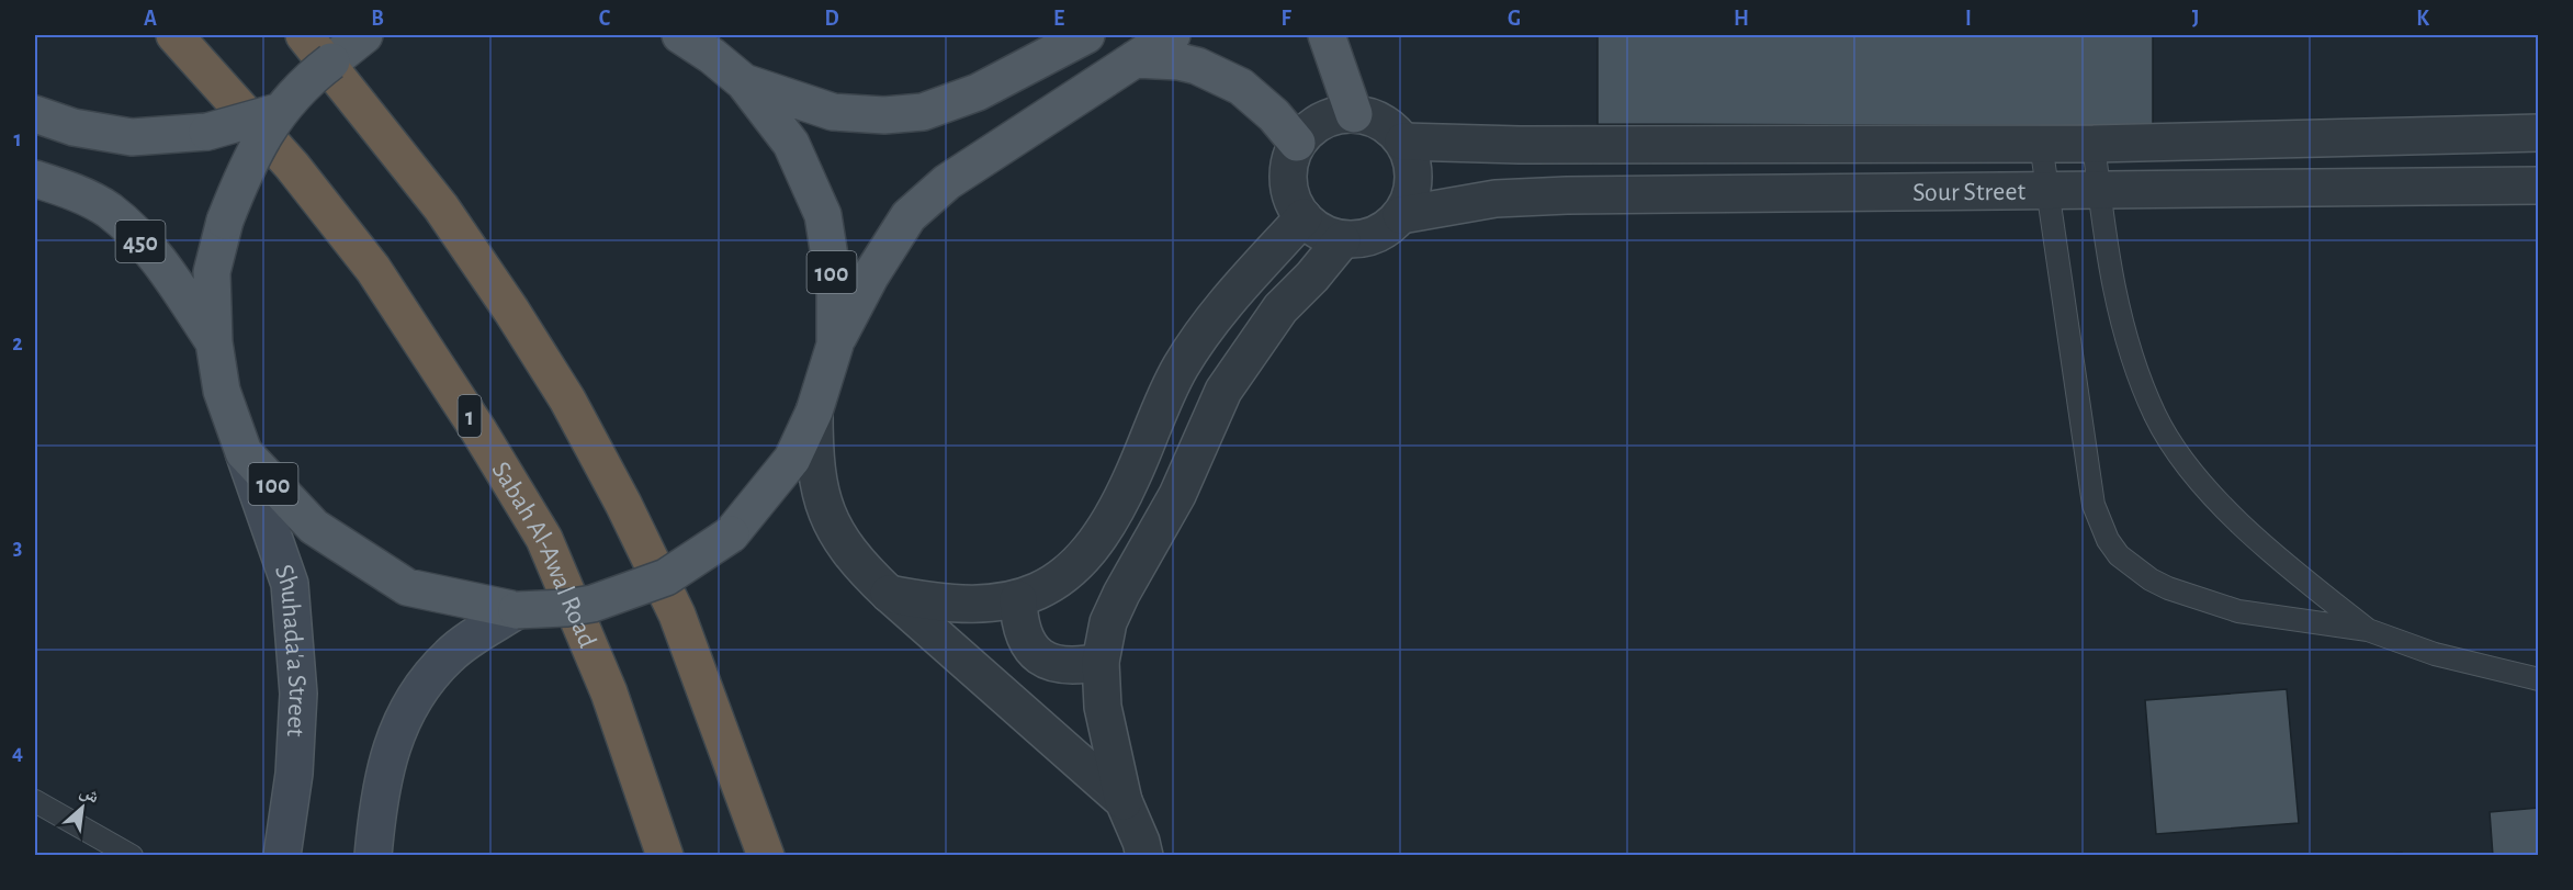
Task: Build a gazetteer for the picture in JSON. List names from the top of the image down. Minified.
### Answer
{"streets":{"highway":["1","Sabah Al-Awal Road"],"main road":["450","100","Shuhada'a Street"],"street":["Sour Street"]},"crossings":[["450","100"],["100","Shuhada'a Street"]],"north":"top right","grid":{"columns":["A","B","C","D","E","F","G","H","I","J","K"],"rows":["1","2","3","4"]}}
